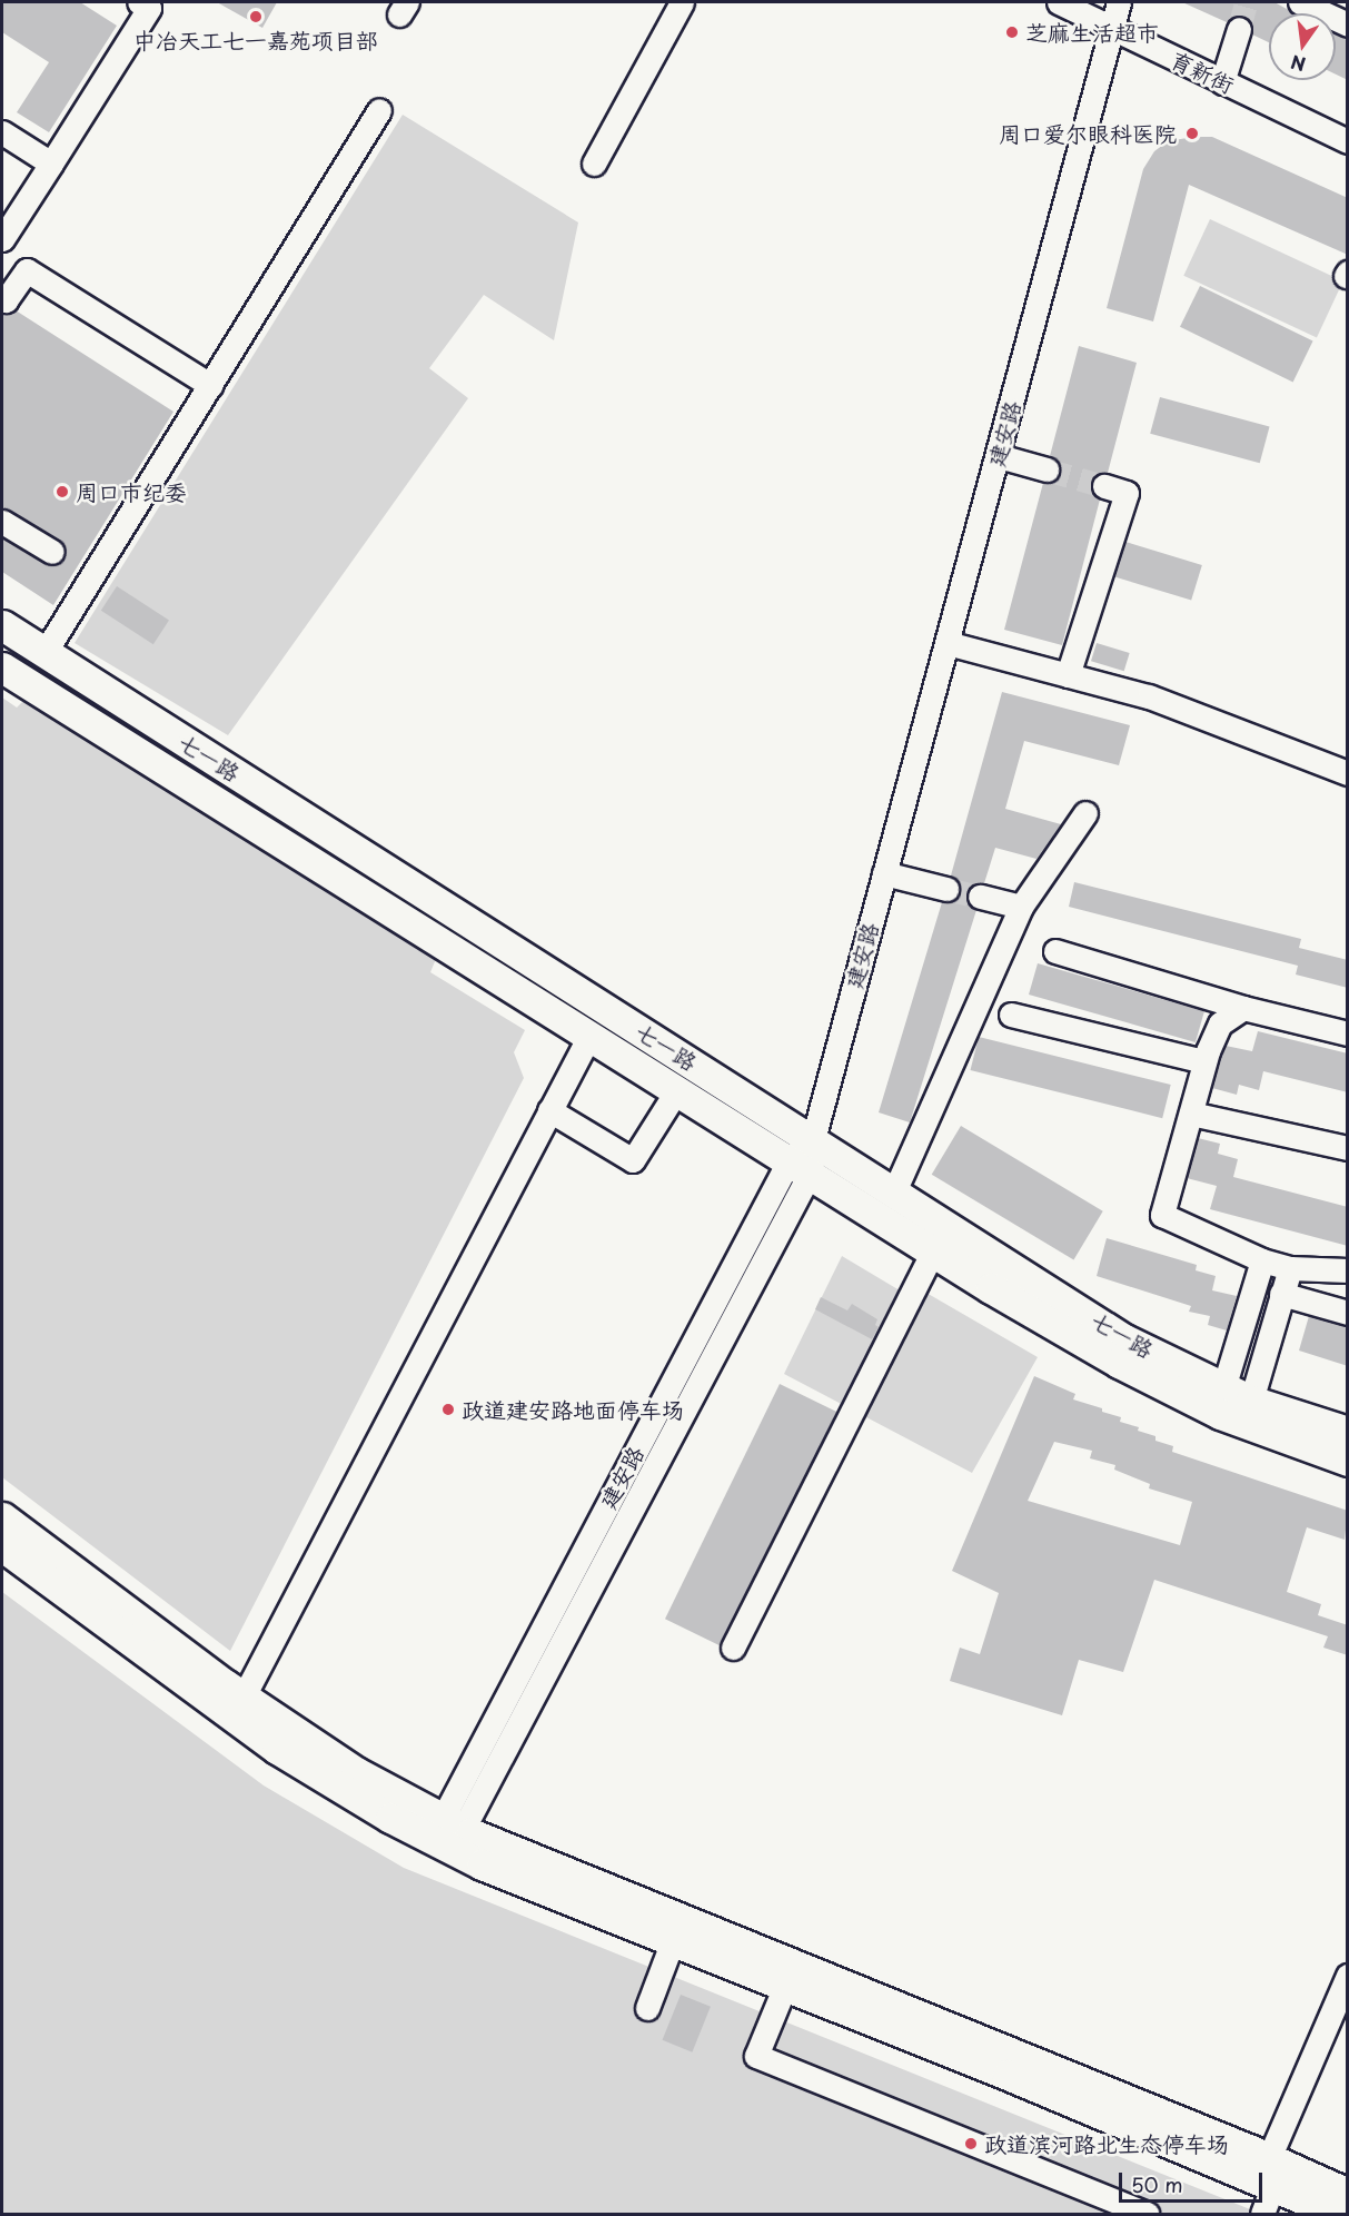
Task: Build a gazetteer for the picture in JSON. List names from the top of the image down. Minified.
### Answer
{"streets":{"main road":["七一路"],"street":["育新街","建安路"]},"crossings":[["育新街","建安路"],["建安路","七一路"]],"places":["中冶天工七一嘉苑项目部","芝麻生活超市","周口爱尔眼科医院","周口市纪委","政道建安路地面停车场","政道滨河路北生态停车场"],"scale_bar":"50 m","north":"bottom"}
